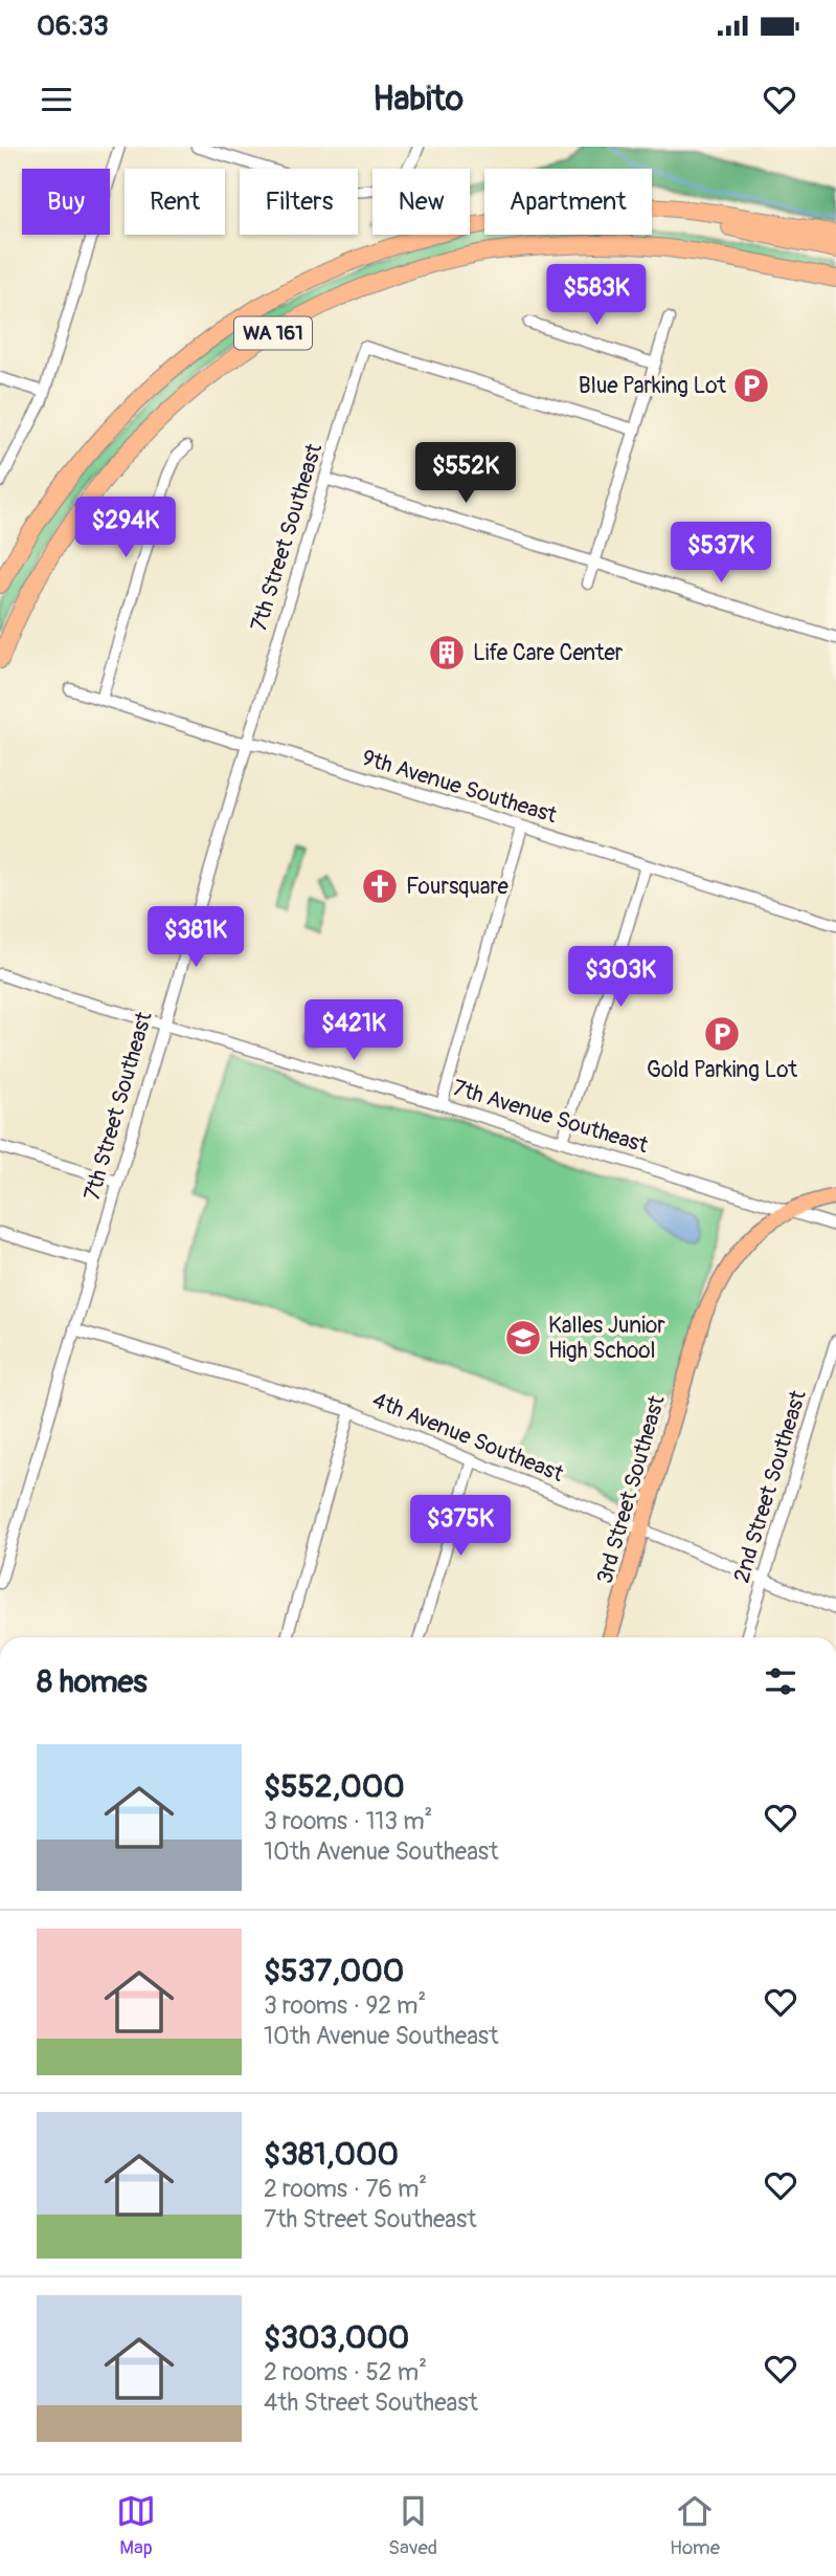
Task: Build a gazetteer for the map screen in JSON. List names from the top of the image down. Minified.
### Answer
{"streets":{"highway":["WA 161"],"main road":["3rd Street Southeast"],"street":["7th Street Southeast","9th Avenue Southeast","7th Avenue Southeast","4th Avenue Southeast","2nd Street Southeast"]},"crossings":[["7th Street Southeast","9th Avenue Southeast"],["7th Street Southeast","7th Avenue Southeast"],["7th Street Southeast","4th Avenue Southeast"],["7th Avenue Southeast","3rd Street Southeast"],["4th Avenue Southeast","2nd Street Southeast"],["4th Avenue Southeast","3rd Street Southeast"]],"places":{"parking":["Blue Parking Lot","Gold Parking Lot"],"building":["Life Care Center"],"church":["Foursquare"],"school or university":["Kalles Junior High School"]},"page":{"status":"06:33","header":"Habito","chip":["Buy","Rent","Filters","New","Apartment"],"price":["$583K","$552K","$294K","$537K","$381K","$303K","$421K","$375K"],"heading":"8 homes","list":[{"name":"$552,000","note":"3 rooms · 113 m² · 10th Avenue Southeast"},{"name":"$537,000","note":"3 rooms · 92 m² · 10th Avenue Southeast"},{"name":"$381,000","note":"2 rooms · 76 m² · 7th Street Southeast"},{"name":"$303,000","note":"2 rooms · 52 m² · 4th Street Southeast"}],"tabs":["Map","Saved","Home"]}}
